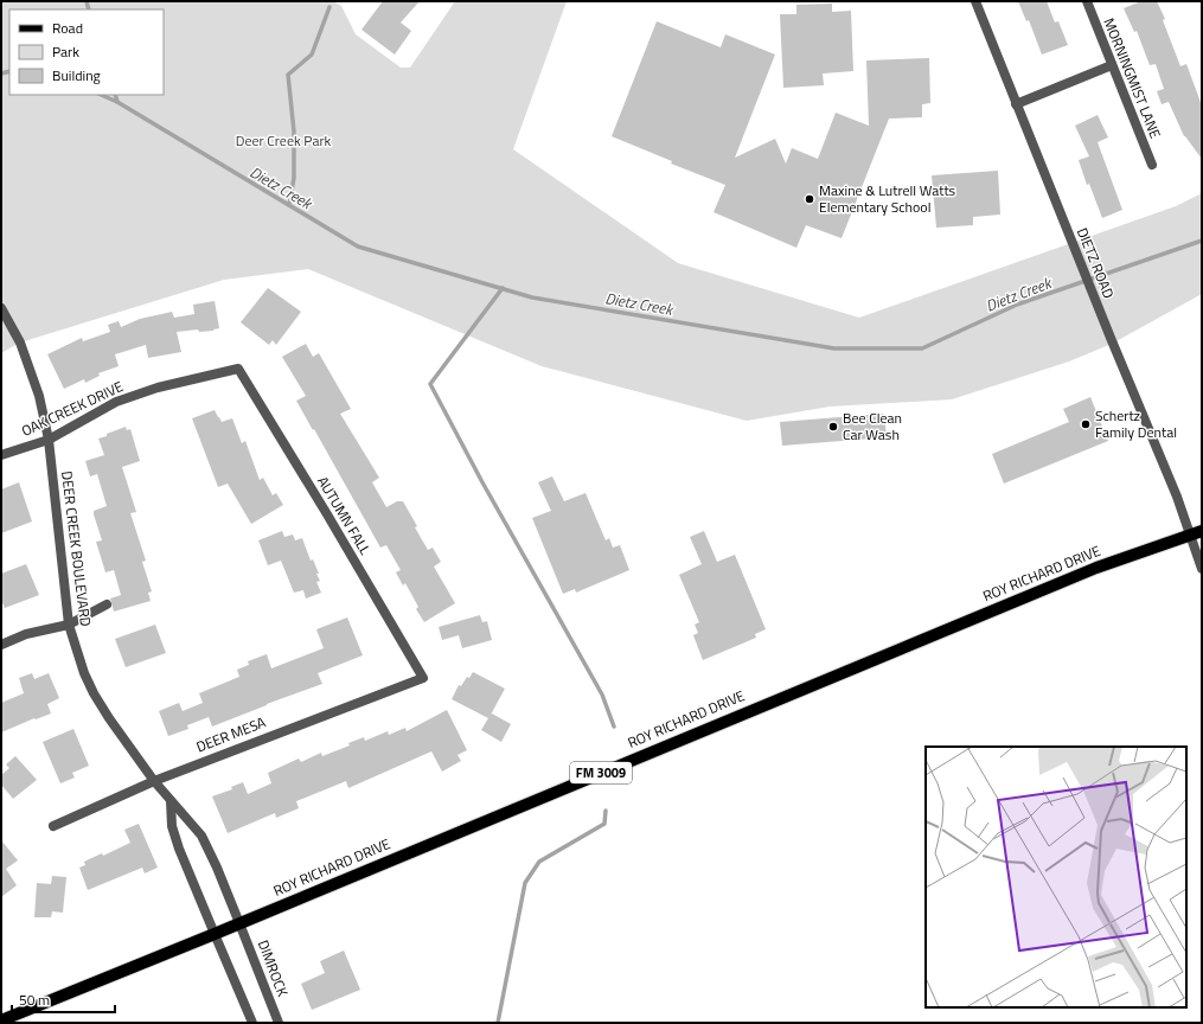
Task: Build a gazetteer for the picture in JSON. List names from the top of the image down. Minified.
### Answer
{"streets":{"main road":["ROY RICHARD DRIVE","FM 3009"],"street":["MORNINGMIST LANE","DIETZ ROAD","OAK CREEK DRIVE","AUTUMN FALL","DEER CREEK BOULEVARD","DEER MESA","DIMROCK"]},"crossings":[["DIETZ ROAD","ROY RICHARD DRIVE"],["OAK CREEK DRIVE","AUTUMN FALL"],["OAK CREEK DRIVE","DEER CREEK BOULEVARD"],["AUTUMN FALL","DEER MESA"],["DEER CREEK BOULEVARD","ROY RICHARD DRIVE"],["DEER CREEK BOULEVARD","DEER MESA"],["DEER CREEK BOULEVARD","DIMROCK"],["ROY RICHARD DRIVE","DIMROCK"]],"water":["Dietz Creek"],"parks":["Deer Creek Park"],"places":["Maxine & Lutrell Watts Elementary School","Schertz Family Dental","Bee Clean Car Wash"],"legend":["Road","Park","Building"],"scale_bar":"50 m"}
